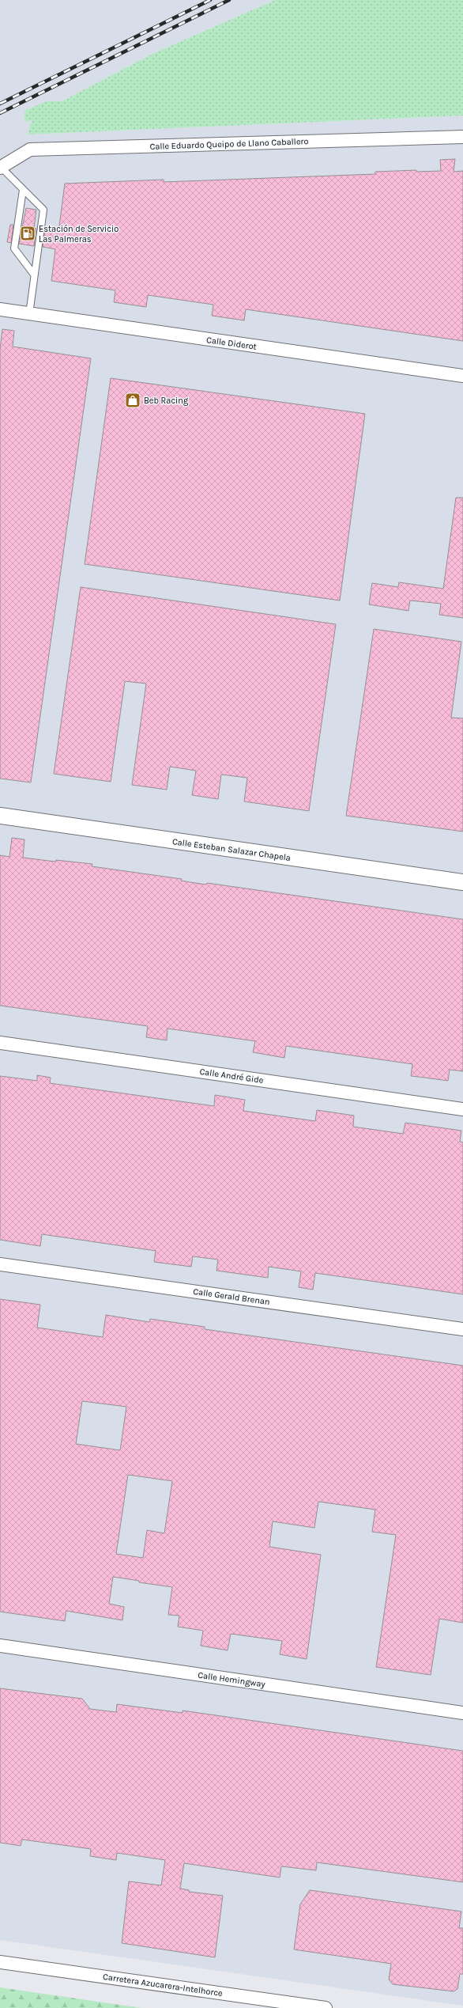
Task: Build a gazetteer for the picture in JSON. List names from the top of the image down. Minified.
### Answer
{"streets":{"street":["Calle Eduardo Queipo de Llano Caballero","Calle Diderot","Calle Esteban Salazar Chapela","Calle André Gide","Calle Gerald Brenan","Calle Hemingway","Carretera Azucarera-Intelhorce"]},"places":{"fuel station":["Estación de Servicio Las Palmeras"],"shop":["Beb Racing"]}}
